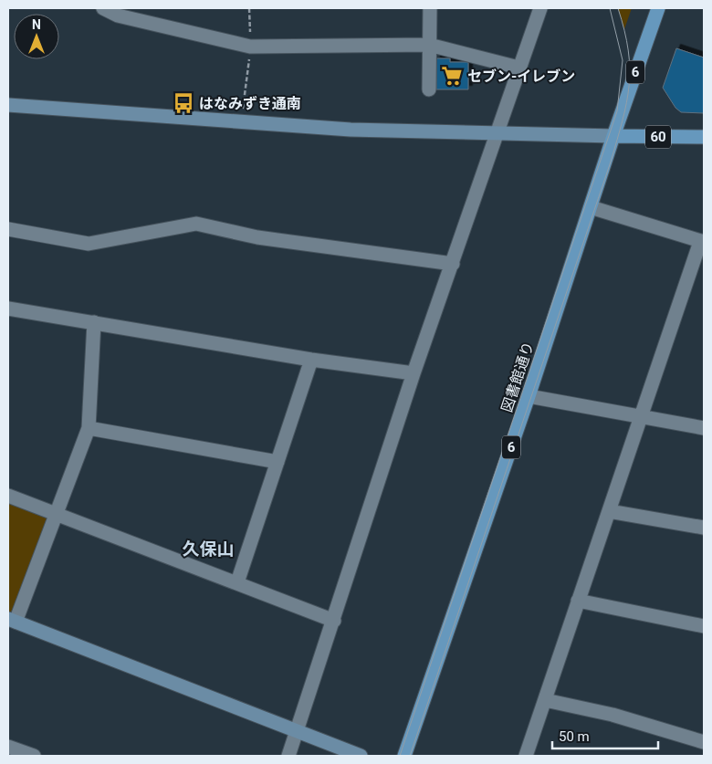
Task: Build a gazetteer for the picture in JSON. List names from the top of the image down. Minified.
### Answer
{"streets":{"main road":["6","60","図書館通り"]},"crossings":[["60","図書館通り"]],"districts":["久保山"],"places":{"supermarket":["セブン-イレブン"],"bus stop":["はなみずき通南"]},"scale_bar":"50 m","north":"top"}
